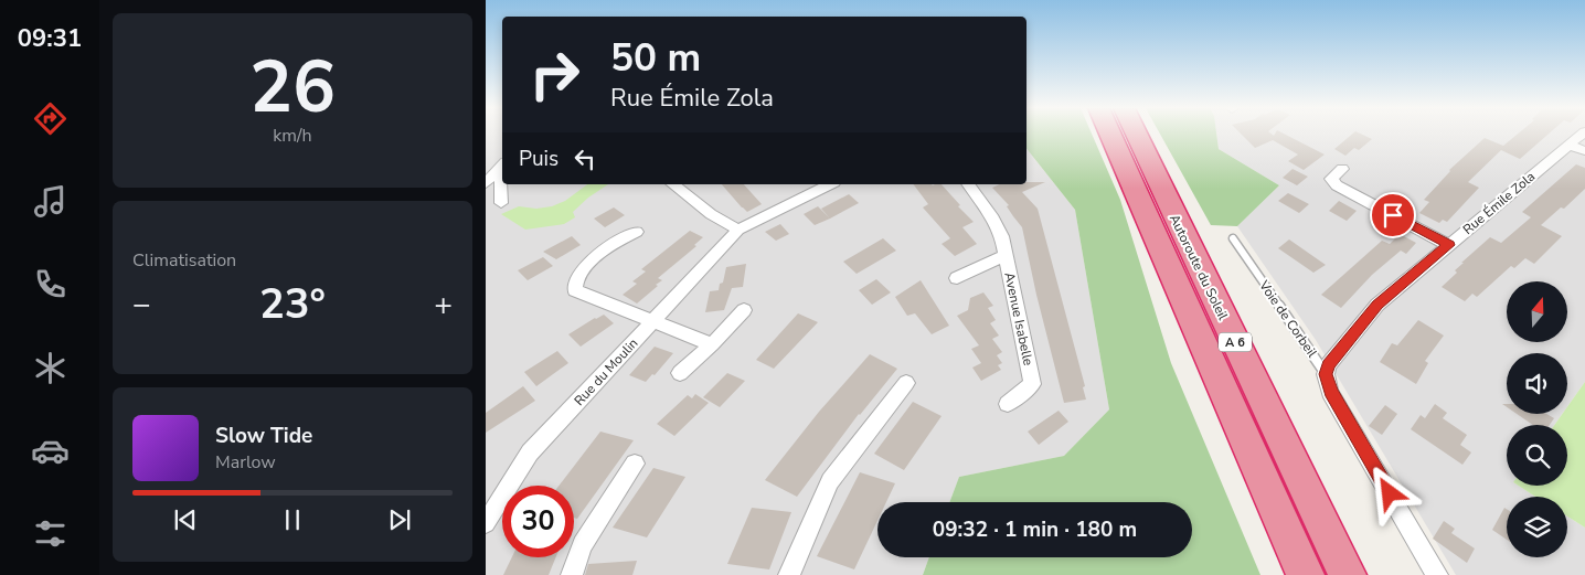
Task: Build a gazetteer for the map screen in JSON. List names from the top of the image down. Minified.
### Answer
{"streets":{"highway":["Autoroute du Soleil","A 6"],"street":["Rue Émile Zola","Avenue Isabelle","Voie de Corbeil","Rue du Moulin"]},"crossings":[["Rue Émile Zola","Voie de Corbeil"]],"north":"top","page":{"tabs":"09:31","tile":[["26","km/h"],"Climatisation"],"turn":["50 m","Rue Émile Zola"],"then":"Puis","heat":["−","23°","+"],"song":["Slow Tide","Marlow"],"limit":"30","trip":"09:32 · 1 min · 180 m"}}
